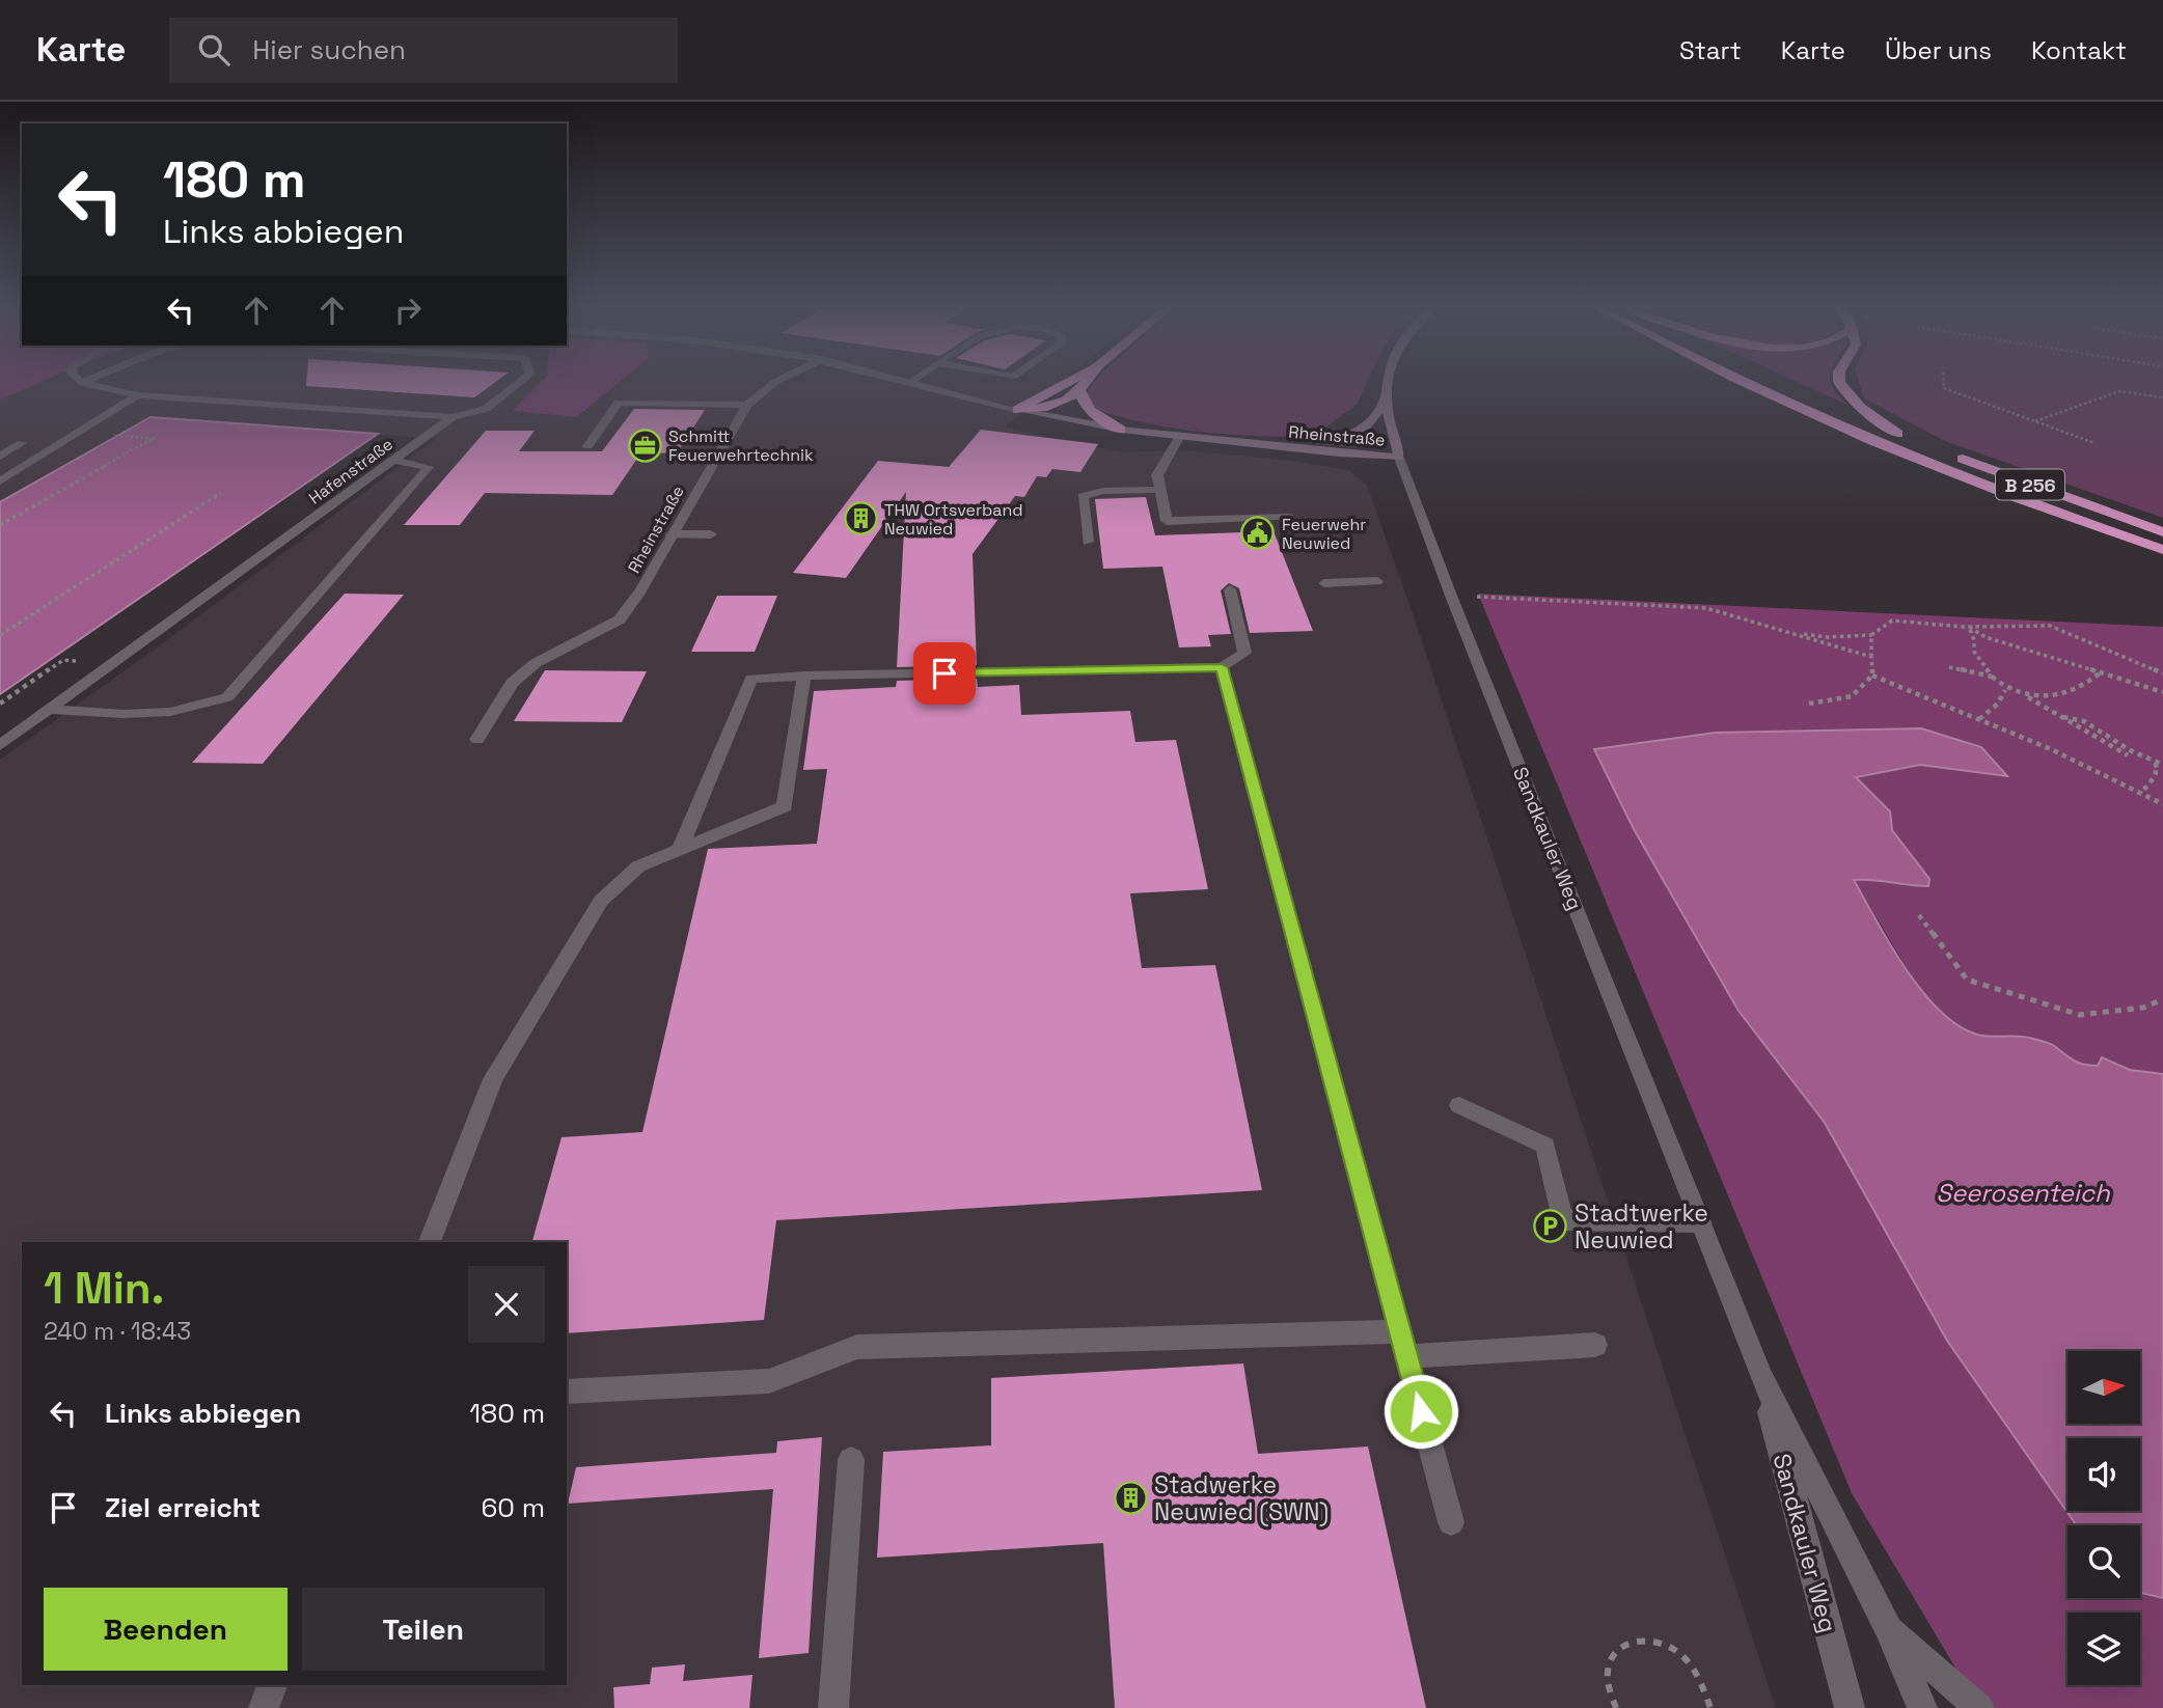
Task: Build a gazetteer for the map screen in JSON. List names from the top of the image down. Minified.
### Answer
{"streets":{"highway":["B 256"],"street":["Rheinstraße","Hafenstraße","Sandkauler Weg"]},"crossings":[["Rheinstraße","Sandkauler Weg"]],"water":["Seerosenteich"],"places":{"office":["Schmitt Feuerwehrtechnik"],"building":["THW Ortsverband Neuwied","Stadwerke Neuwied (SWN)"],"public building":["Feuerwehr Neuwied"],"parking":["Stadtwerke Neuwied"]},"north":"right","page":{"header":"Karte","search":"Hier suchen","nav":["Start","Karte","Über uns","Kontakt"],"turn":["180 m","Links abbiegen"],"heading":["1 Min.","240 m · 18:43"],"list":[{"name":"Links abbiegen","value":"180 m"},{"name":"Ziel erreicht","value":"60 m"}],"buttons":["Beenden","Teilen"]}}
